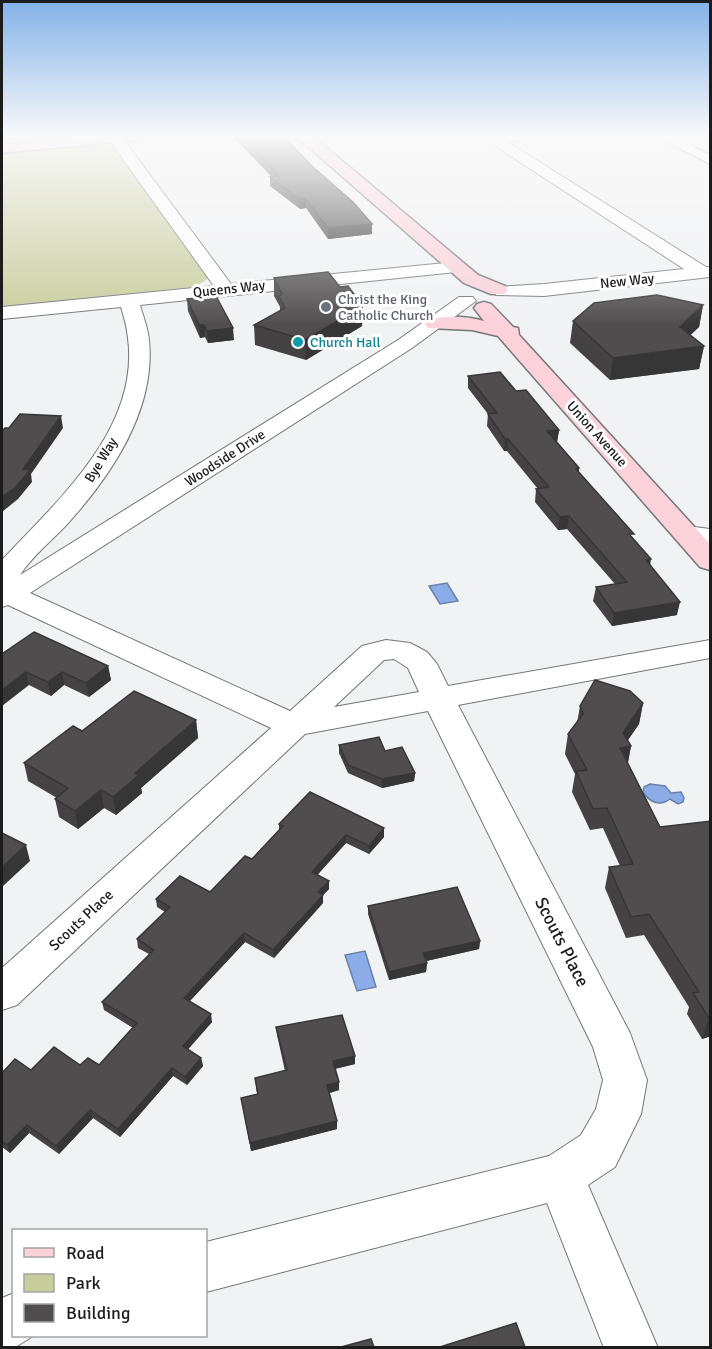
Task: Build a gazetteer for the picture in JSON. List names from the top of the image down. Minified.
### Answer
{"streets":{"street":["New Way","Queens Way","Union Avenue","Woodside Drive","Bye Way","Scouts Place"]},"crossings":[["New Way","Union Avenue"],["Queens Way","Union Avenue"],["Queens Way","Woodside Drive"],["Queens Way","Bye Way"],["Union Avenue","Woodside Drive"],["Woodside Drive","Bye Way"]],"places":["Christ the King Catholic Church","Church Hall"],"legend":["Road","Park","Building"]}
